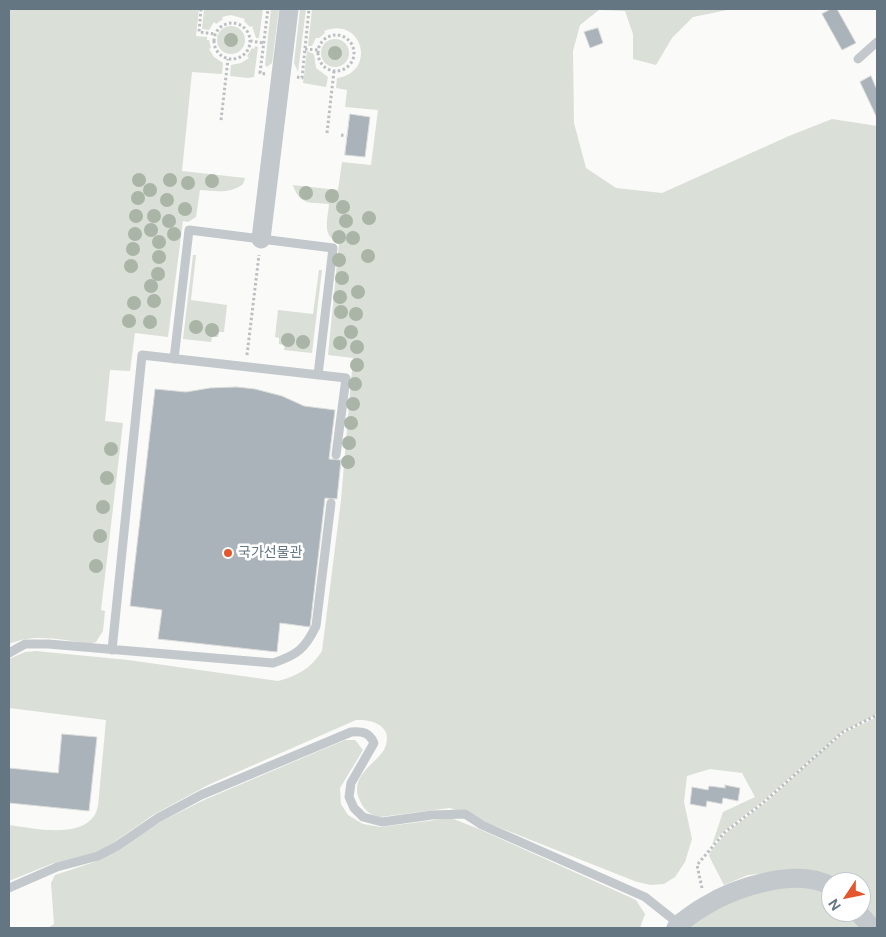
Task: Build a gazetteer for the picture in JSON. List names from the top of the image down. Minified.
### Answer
{"places":["국가선물관"],"north":"bottom left"}
